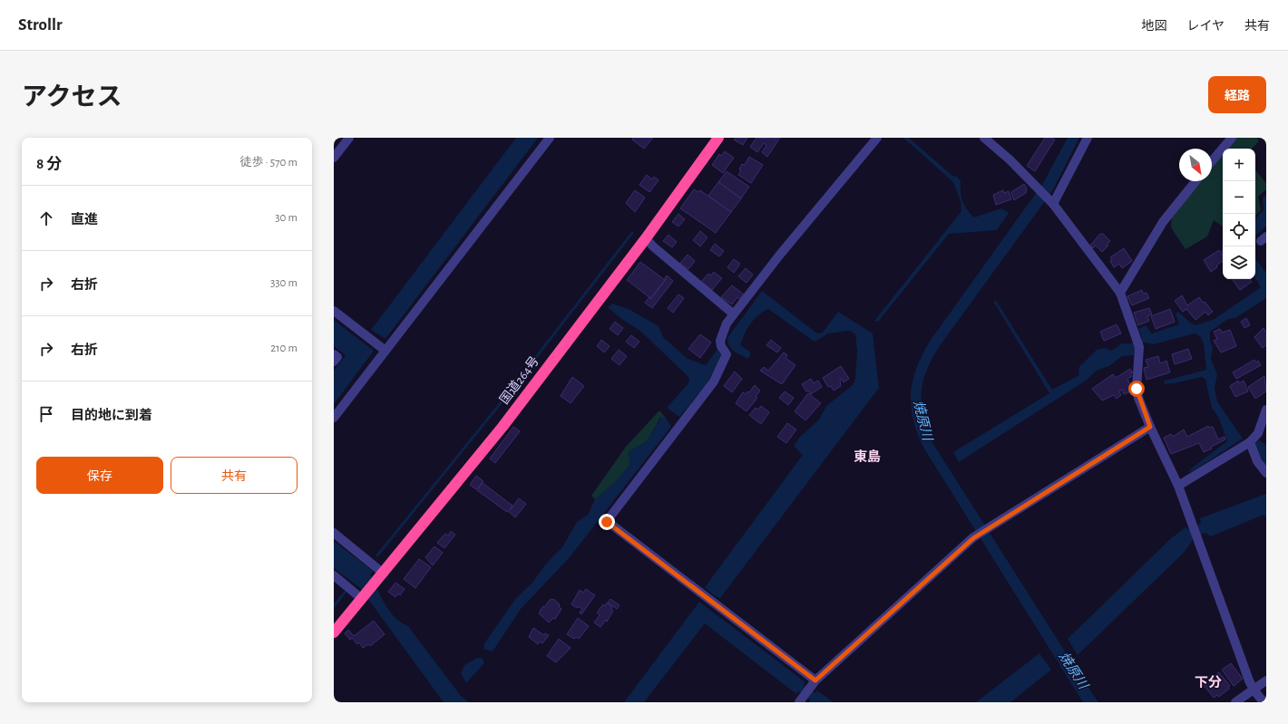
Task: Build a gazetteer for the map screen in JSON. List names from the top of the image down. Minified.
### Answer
{"streets":{"highway":["国道264号"]},"districts":["東島","下分"],"water":["焼原川"],"north":"bottom right","page":{"header":"Strollr","nav":["地図","レイヤ","共有"],"title":"アクセス","buttons":["経路",["保存","共有"]],"heading":["8 分","徒歩 · 570 m"],"map_buttons":["+","−"],"list":[["直進","30 m"],["右折","330 m"],["右折","210 m"],"目的地に到着"]}}
